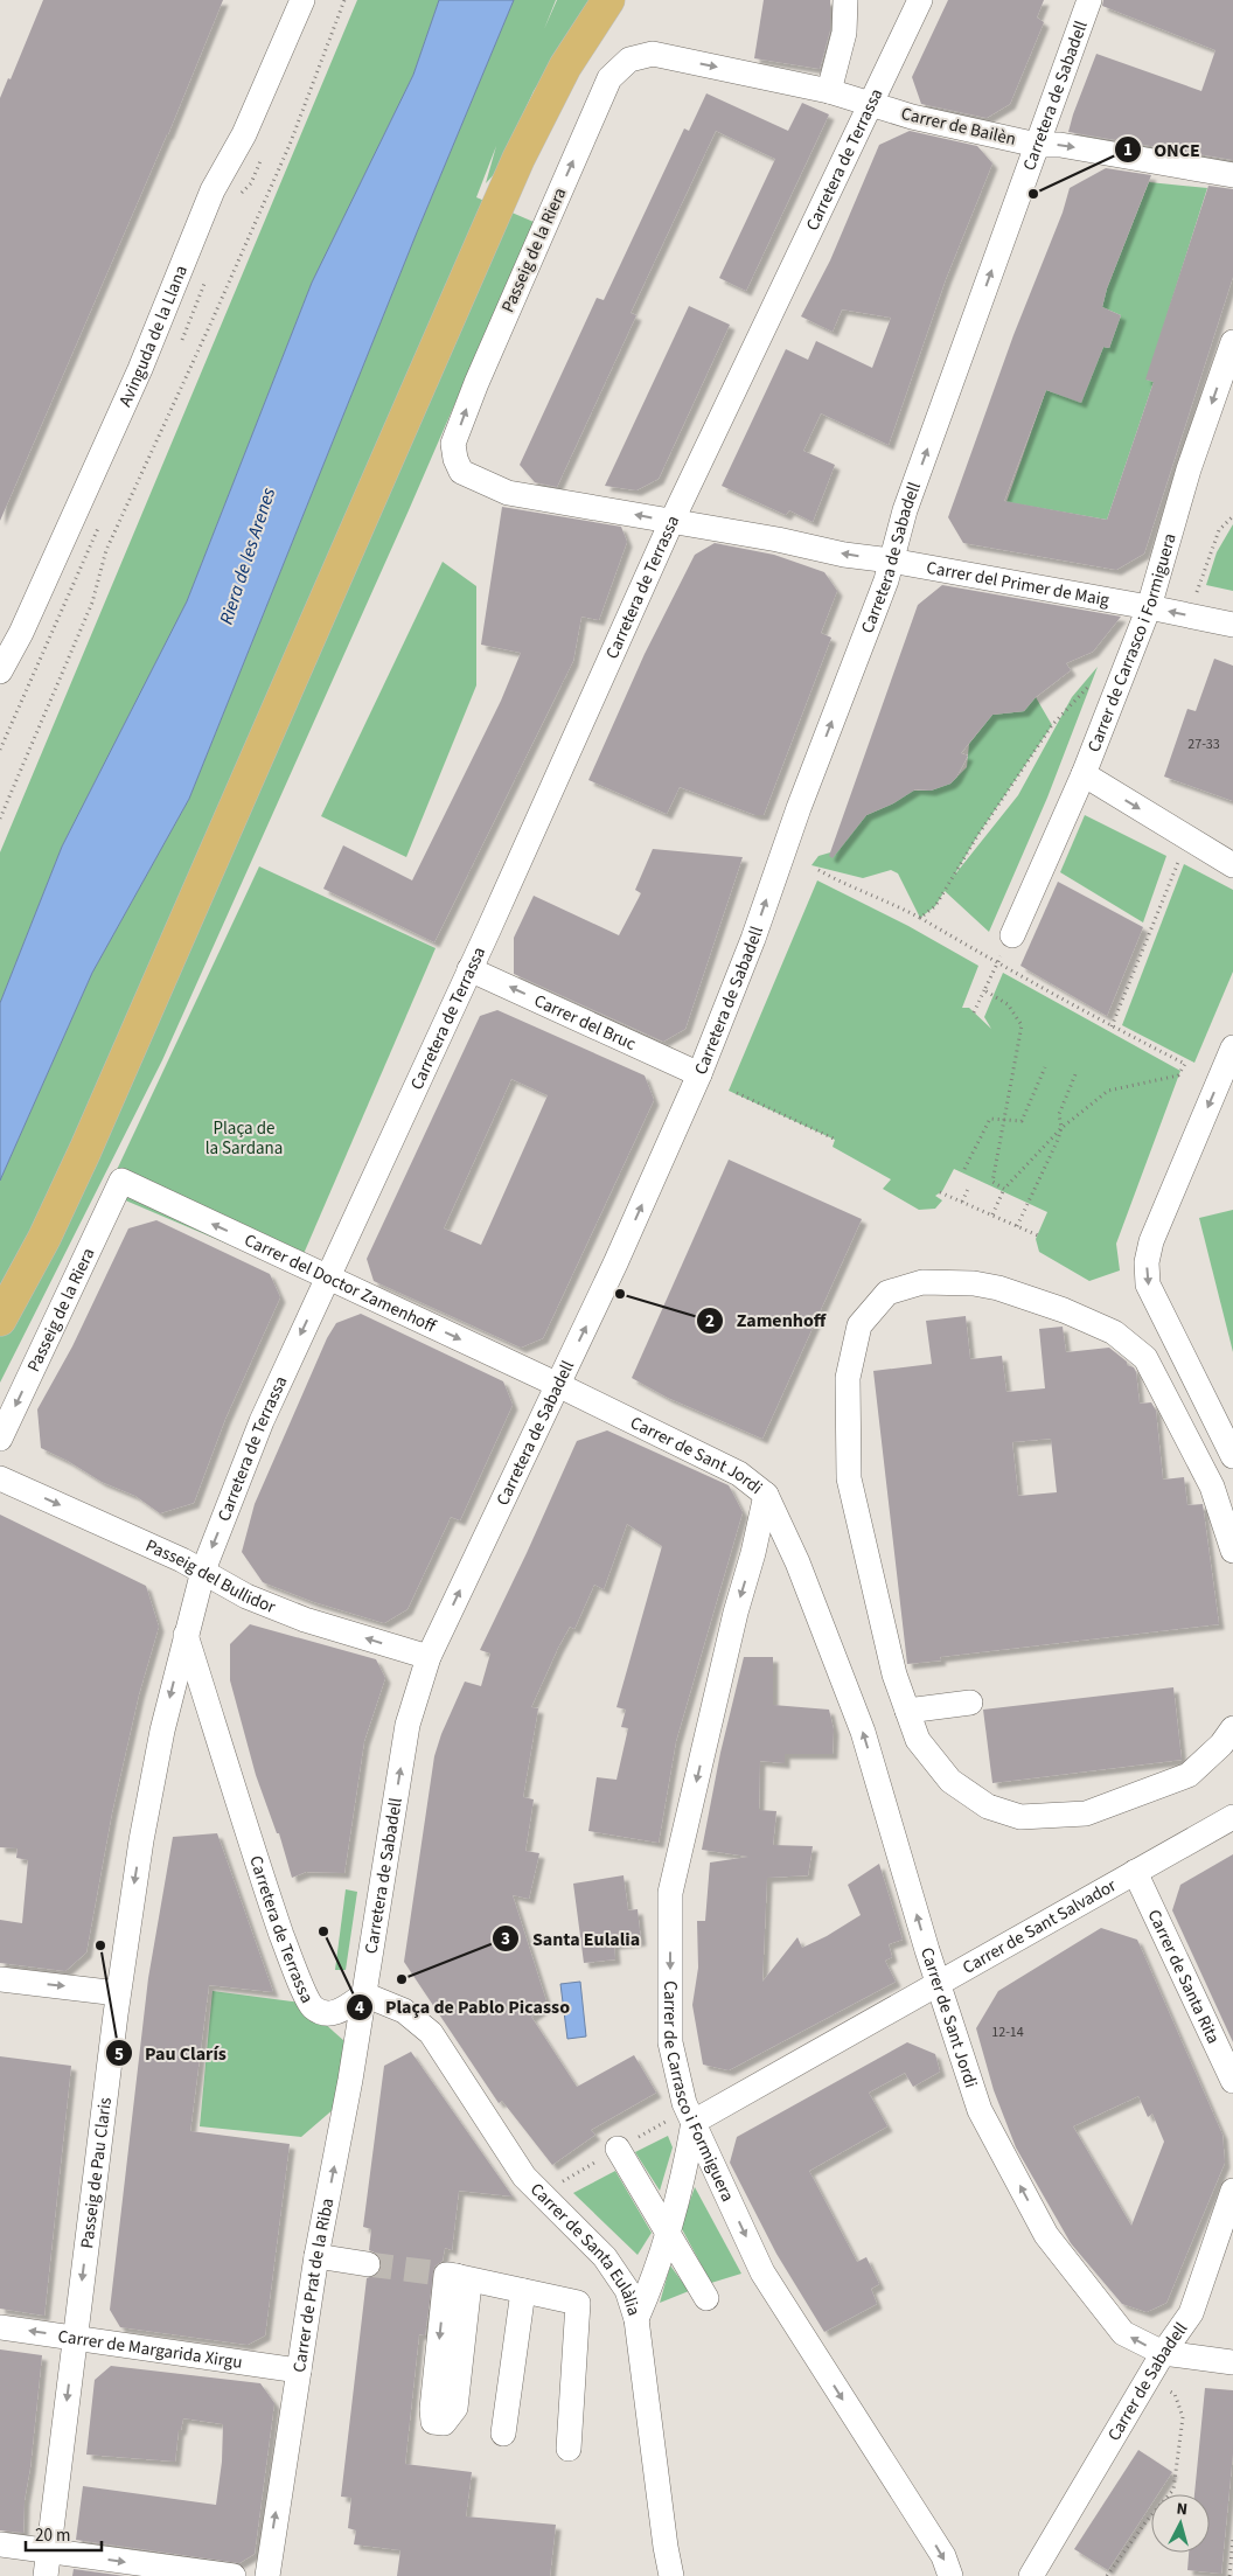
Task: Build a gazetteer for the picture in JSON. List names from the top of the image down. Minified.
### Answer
{"streets":{"street":["Carretera de Sabadell","Carrer de Bailèn","Carretera de Terrassa","Passeig de la Riera","Avinguda de la Llana","Carrer del Primer de Maig","Carrer de Carrasco i Formiguera","Carrer del Bruc","Carrer del Doctor Zamenhoff","Carrer de Sant Jordi","Passeig del Bullidor","Carrer de Sant Salvador","Carrer de Santa Rita","Passeig de Pau Claris","Carrer de Santa Eulàlia","Carrer de Prat de la Riba","Carrer de Margarida Xirgu","Carrer de Sabadell"]},"crossings":[["Carretera de Sabadell","Carrer de Bailèn"],["Carretera de Sabadell","Carretera de Terrassa"],["Carretera de Sabadell","Carrer del Primer de Maig"],["Carretera de Sabadell","Carrer del Bruc"],["Carretera de Sabadell","Carrer del Doctor Zamenhoff"],["Carretera de Sabadell","Carrer de Sant Jordi"],["Carretera de Sabadell","Passeig del Bullidor"],["Carretera de Sabadell","Carrer de Santa Eulàlia"],["Carretera de Sabadell","Carrer de Prat de la Riba"],["Carrer de Bailèn","Carretera de Terrassa"],["Carrer de Bailèn","Passeig de la Riera"],["Carretera de Terrassa","Carrer del Primer de Maig"],["Carretera de Terrassa","Carrer del Bruc"],["Carretera de Terrassa","Carrer del Doctor Zamenhoff"],["Carretera de Terrassa","Passeig del Bullidor"],["Carretera de Terrassa","Passeig de Pau Claris"],["Carretera de Terrassa","Carrer de Santa Eulàlia"],["Carretera de Terrassa","Carrer de Prat de la Riba"],["Passeig de la Riera","Carrer del Primer de Maig"],["Passeig de la Riera","Carrer del Doctor Zamenhoff"],["Carrer del Primer de Maig","Carrer de Carrasco i Formiguera"],["Carrer de Carrasco i Formiguera","Carrer de Sant Jordi"],["Carrer de Carrasco i Formiguera","Carrer de Sant Salvador"],["Carrer del Doctor Zamenhoff","Carrer de Sant Jordi"],["Carrer de Sant Jordi","Carrer de Sant Salvador"],["Carrer de Sant Jordi","Carrer de Sabadell"],["Carrer de Sant Salvador","Carrer de Santa Rita"],["Passeig de Pau Claris","Carrer de Margarida Xirgu"],["Carrer de Santa Eulàlia","Carrer de Prat de la Riba"],["Carrer de Prat de la Riba","Carrer de Margarida Xirgu"]],"one_way":["Carretera de Sabadell","Carrer de Bailèn","Carrer del Primer de Maig","Carrer de Carrasco i Formiguera","Carrer del Bruc","Carrer de Sant Jordi","Passeig de Pau Claris","Carrer de Prat de la Riba"],"water":["Riera de les Arenes"],"parks":["Plaça de la Sardana"],"places":["ONCE","Zamenhoff","Plaça de Pablo Picasso","Pau Clarís","Santa Eulalia"],"house_numbers":["27-33","12-14"],"scale_bar":"20 m","north":"top"}
